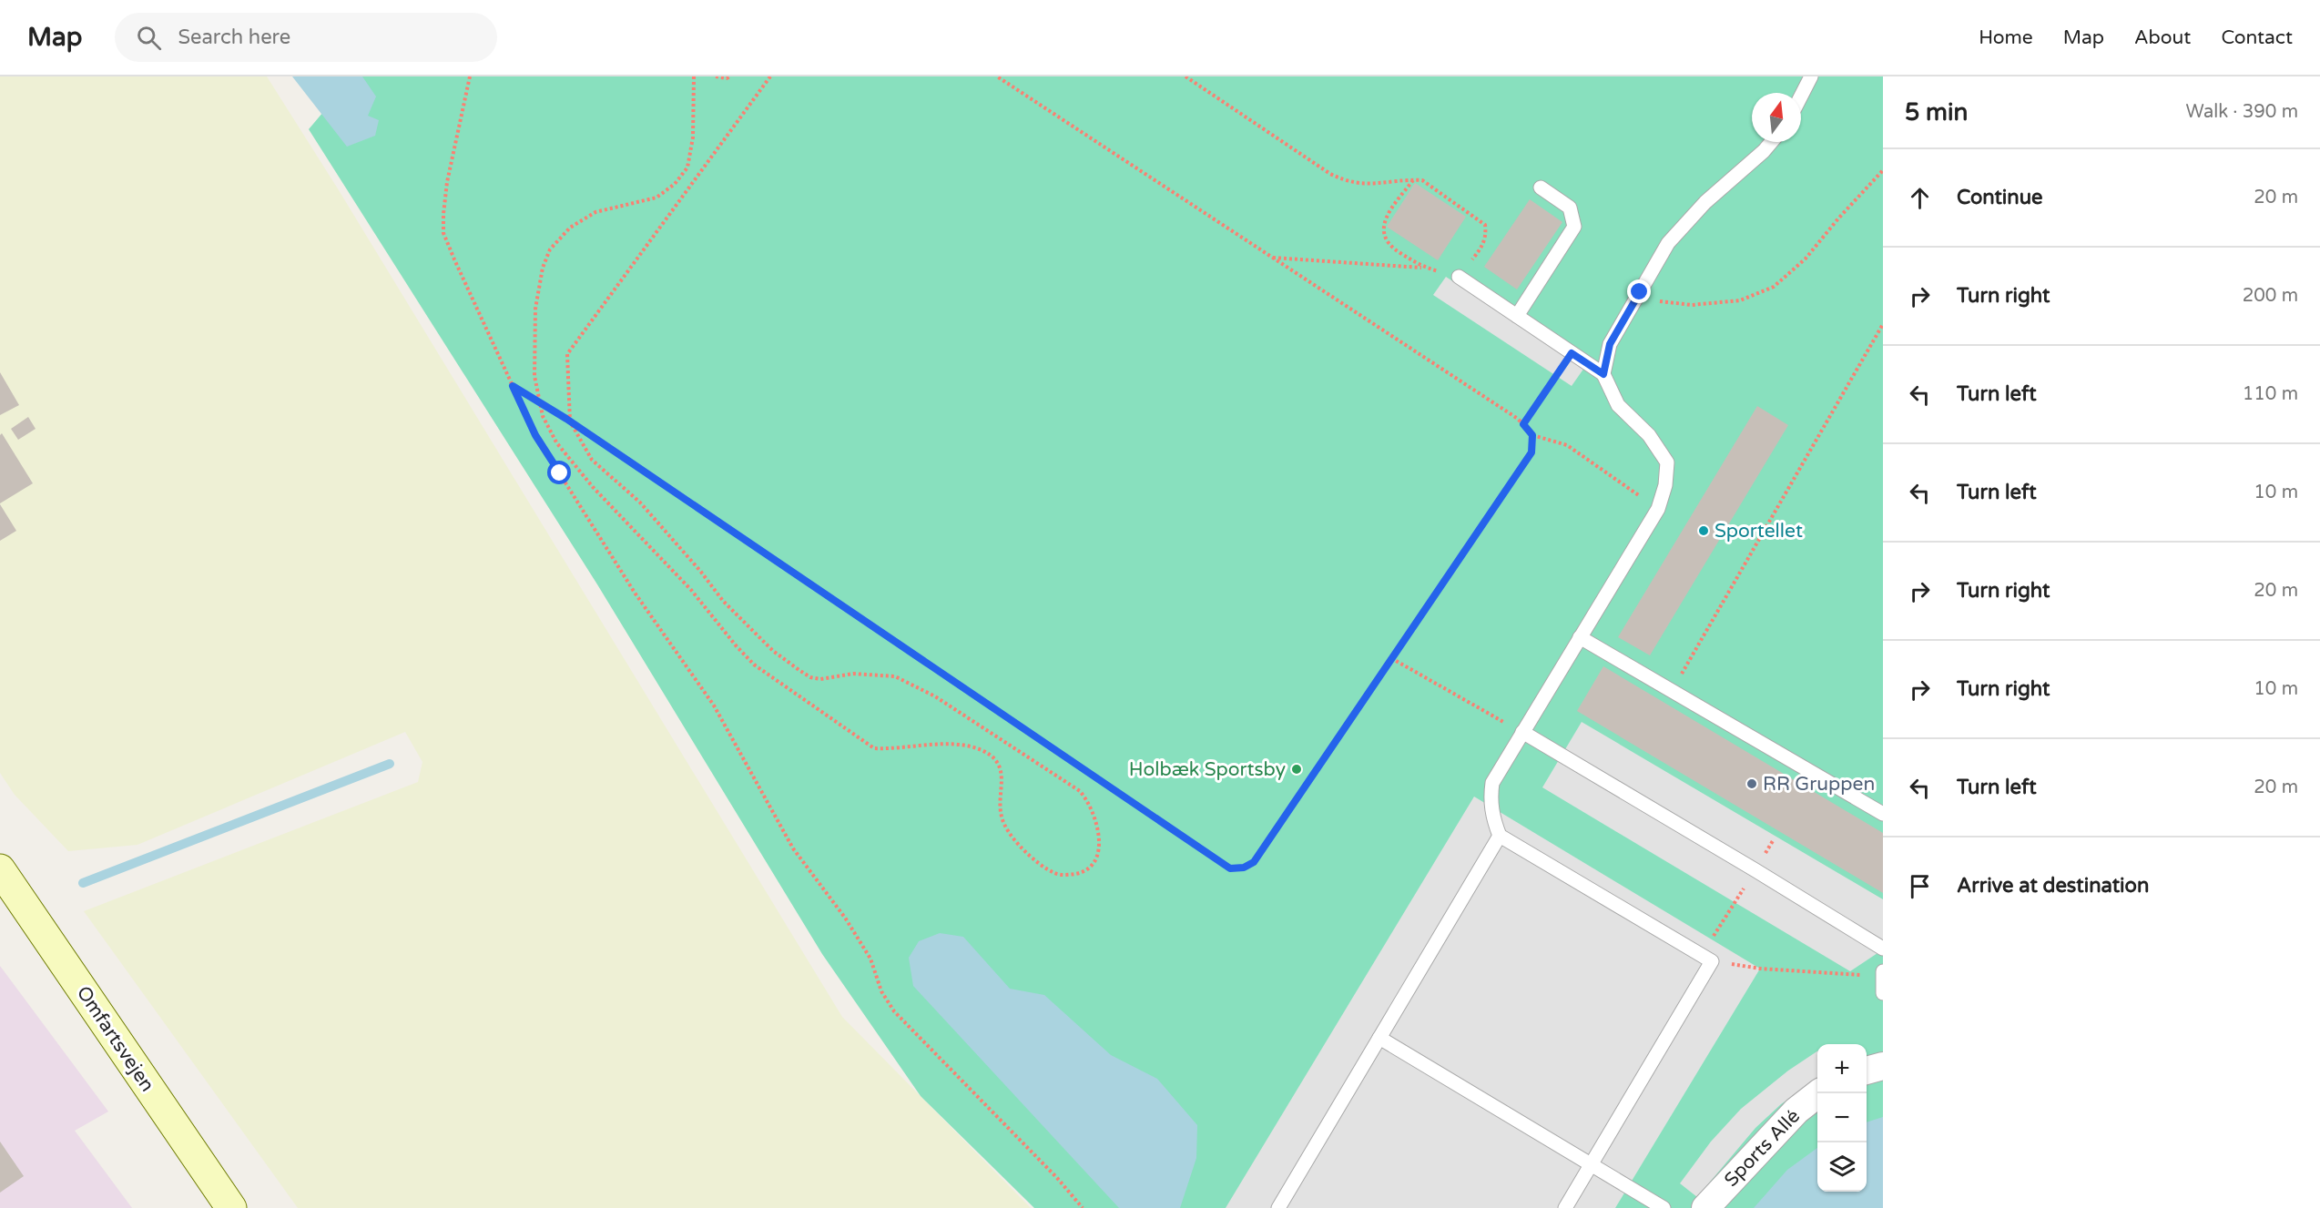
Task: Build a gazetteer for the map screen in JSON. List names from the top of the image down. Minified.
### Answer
{"streets":{"main road":["Omfartsvejen"],"street":["Sports Allé"]},"places":["Sportellet","Holbæk Sportsby","RR Gruppen"],"north":"top","page":{"header":"Map","search":"Search here","nav":["Home","Map","About","Contact"],"heading":["5 min","Walk · 390 m"],"list":[["Continue","20 m"],["Turn right","200 m"],["Turn left","110 m"],["Turn left","10 m"],["Turn right","20 m"],["Turn right","10 m"],["Turn left","20 m"],"Arrive at destination"],"map_buttons":["+","−"]}}
